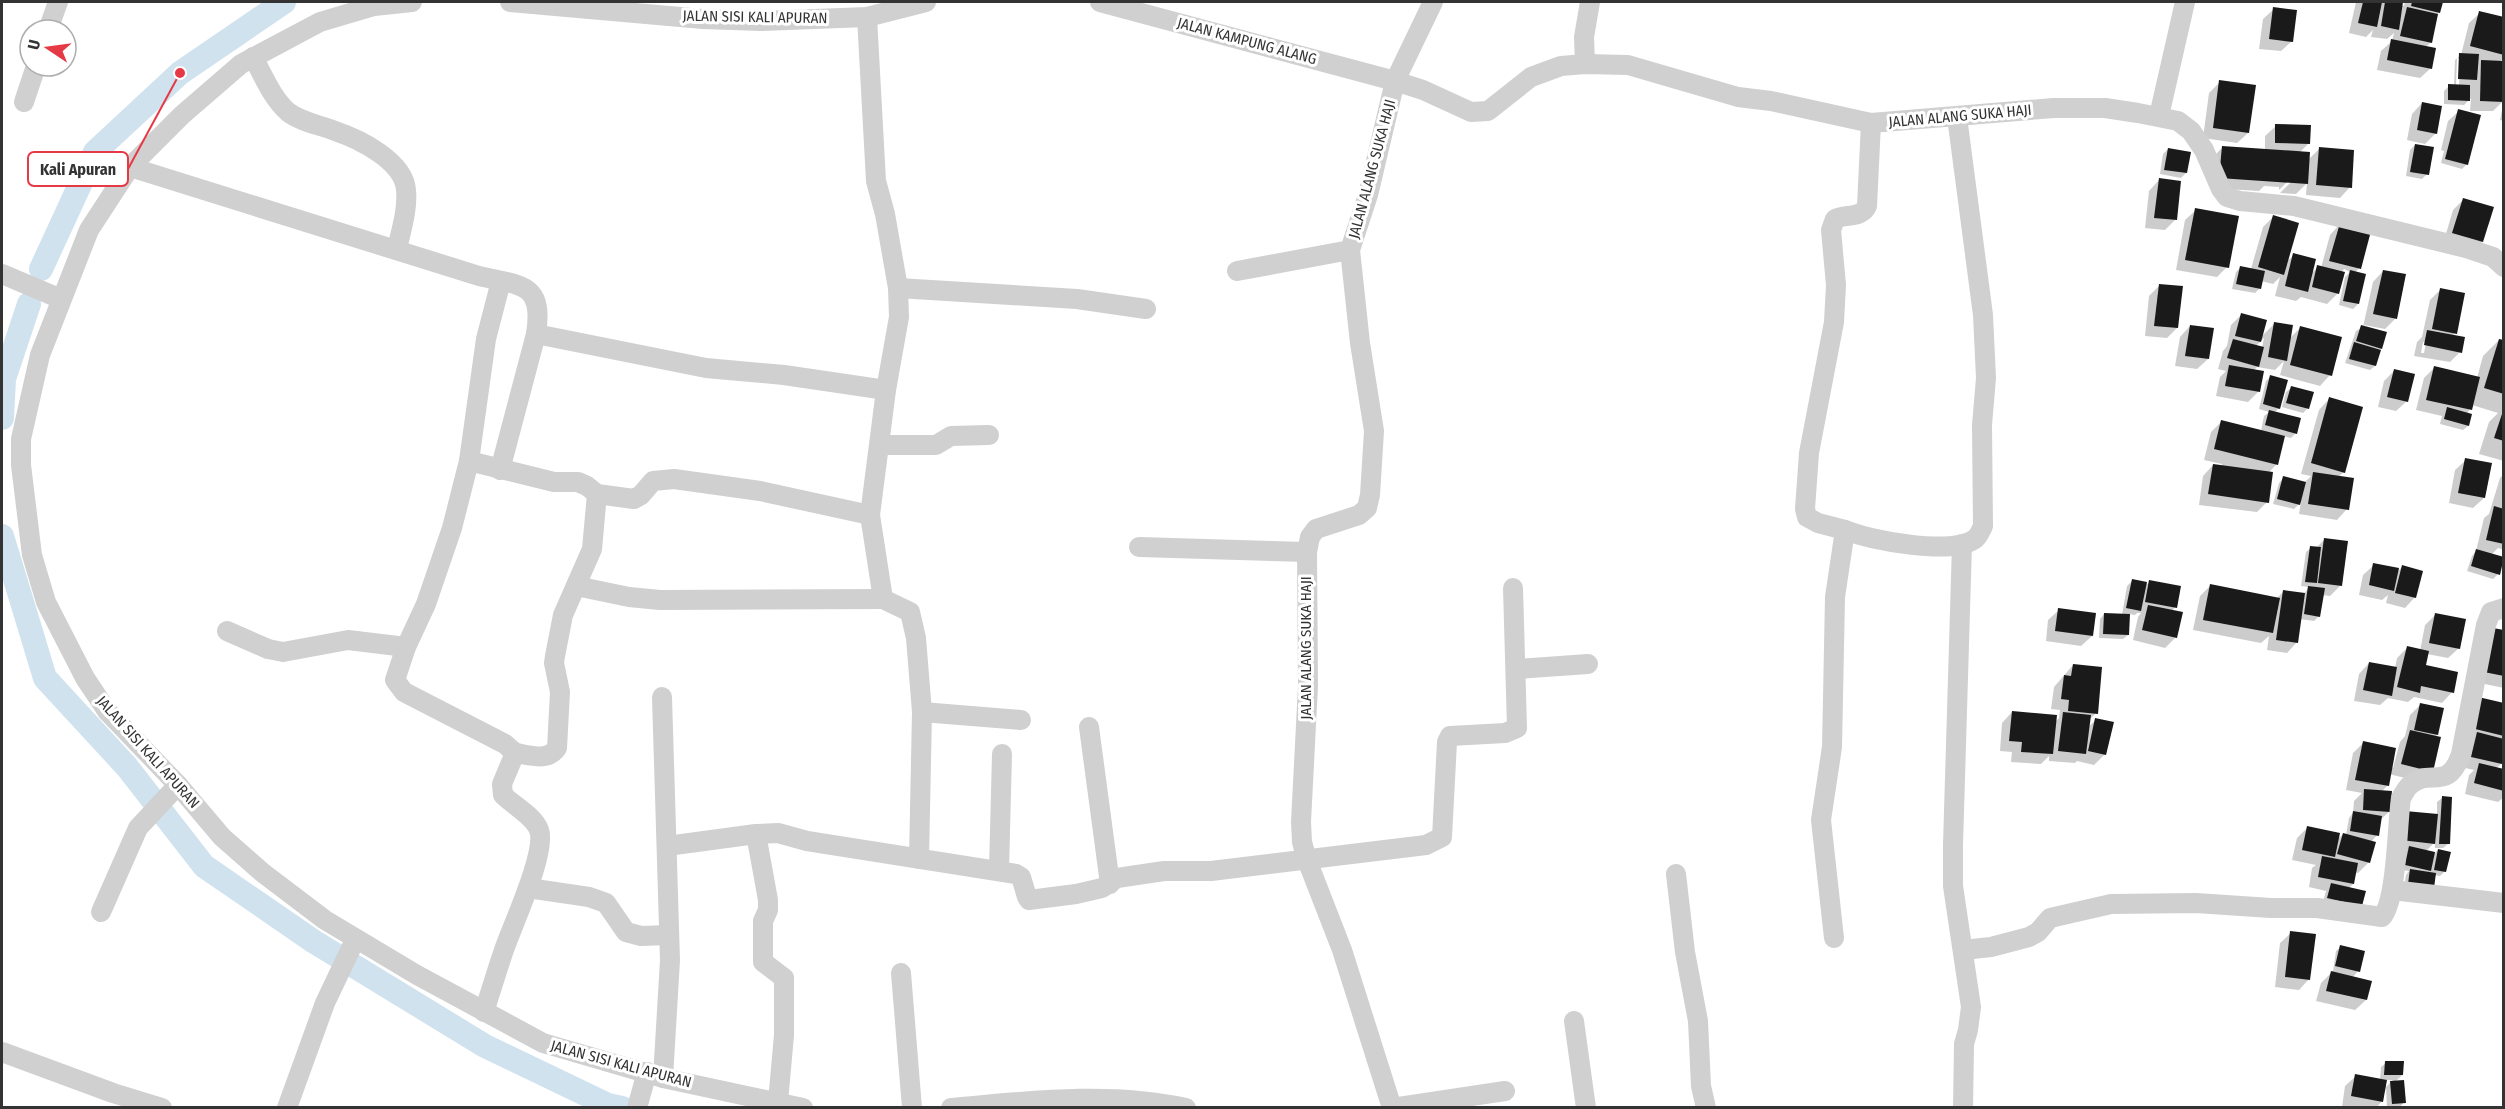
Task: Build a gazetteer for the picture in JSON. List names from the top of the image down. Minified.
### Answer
{"streets":{"street":["JALAN SISI KALI APURAN","JALAN KAMPUNG ALANG","JALAN ALANG SUKA HAJI"]},"crossings":[["JALAN KAMPUNG ALANG","JALAN ALANG SUKA HAJI"]],"places":["Kali Apuran"],"north":"left"}
